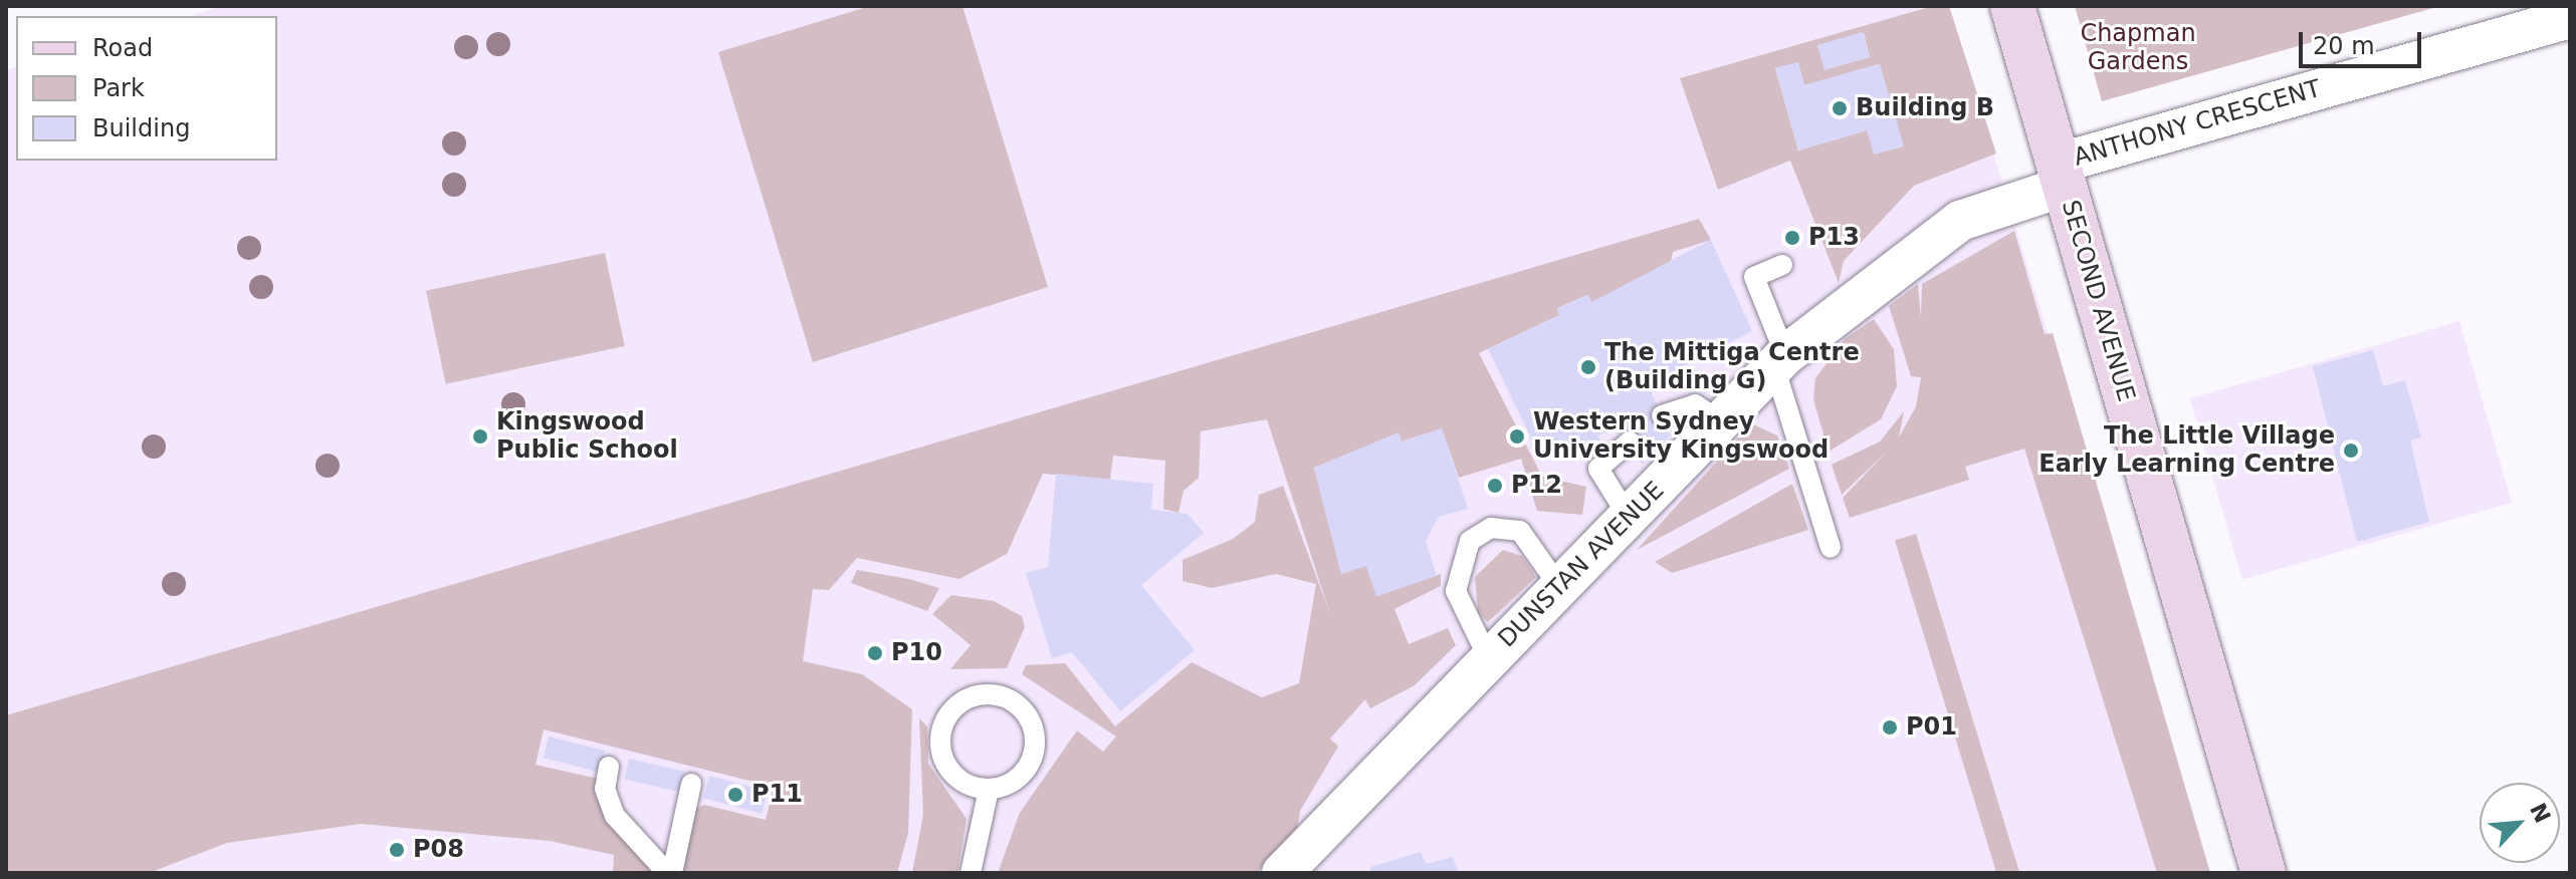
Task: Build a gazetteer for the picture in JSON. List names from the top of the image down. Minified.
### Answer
{"streets":{"street":["ANTHONY CRESCENT","SECOND AVENUE","DUNSTAN AVENUE"]},"crossings":[["ANTHONY CRESCENT","SECOND AVENUE"],["ANTHONY CRESCENT","DUNSTAN AVENUE"],["SECOND AVENUE","DUNSTAN AVENUE"]],"parks":["Chapman Gardens"],"places":["Building B","P13","The Mittiga Centre (Building G)","Kingswood Public School","Western Sydney University Kingswood","The Little Village Early Learning Centre","P12","P10","P01","P11","P08"],"legend":["Road","Park","Building"],"scale_bar":"20 m","north":"top right"}
